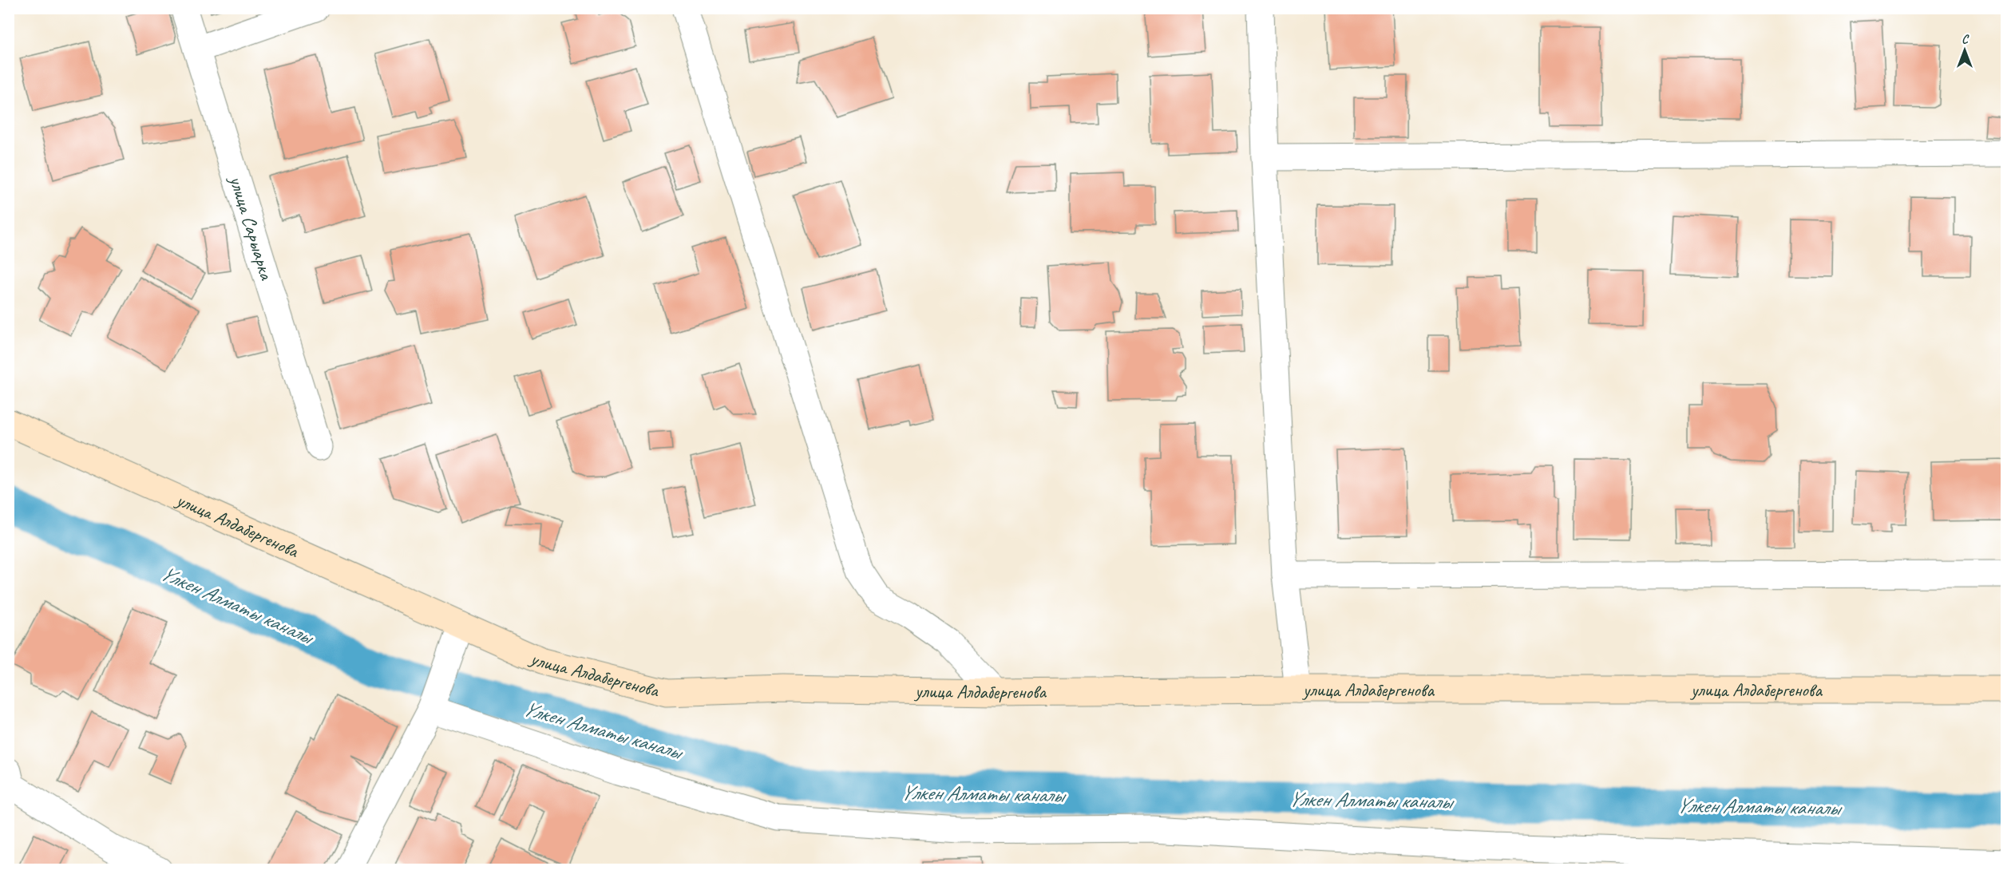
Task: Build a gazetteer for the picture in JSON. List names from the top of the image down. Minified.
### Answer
{"streets":{"main road":["улица Алдабергенова"],"street":["улица Сарыарка"]},"water":["Үлкен Алматы каналы"],"north":"top"}
